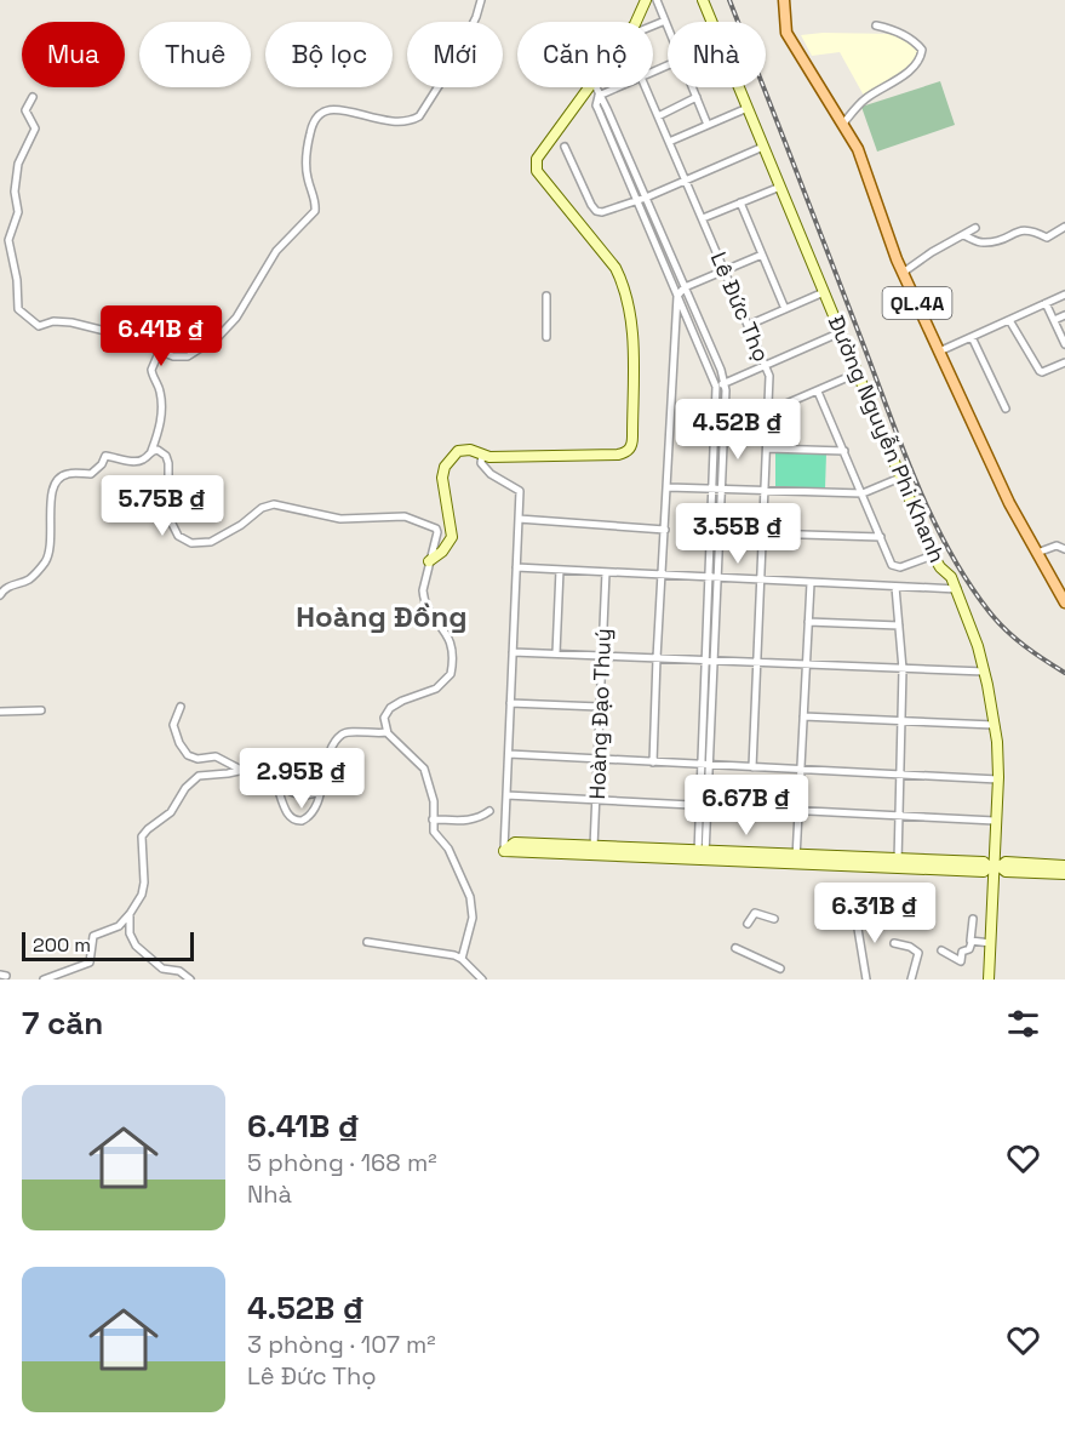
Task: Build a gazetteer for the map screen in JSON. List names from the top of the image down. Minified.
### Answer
{"streets":{"main road":["QL.4A"],"street":["Lê Đức Thọ","Đường Nguyễn Phi Khanh","Hoàng Đạo Thuý"]},"districts":["Hoàng Đồng"],"scale_bar":"200 m","page":{"chip":["Mua","Thuê","Bộ lọc","Mới","Căn hộ","Nhà"],"price":["6.41B ₫","4.52B ₫","5.75B ₫","3.55B ₫","2.95B ₫","6.67B ₫","6.31B ₫"],"scale":"200 m","heading":"7 căn","list":[{"name":"6.41B ₫","note":"5 phòng · 168 m² · Nhà"},{"name":"4.52B ₫","note":"3 phòng · 107 m² · Lê Đức Thọ"}]}}
